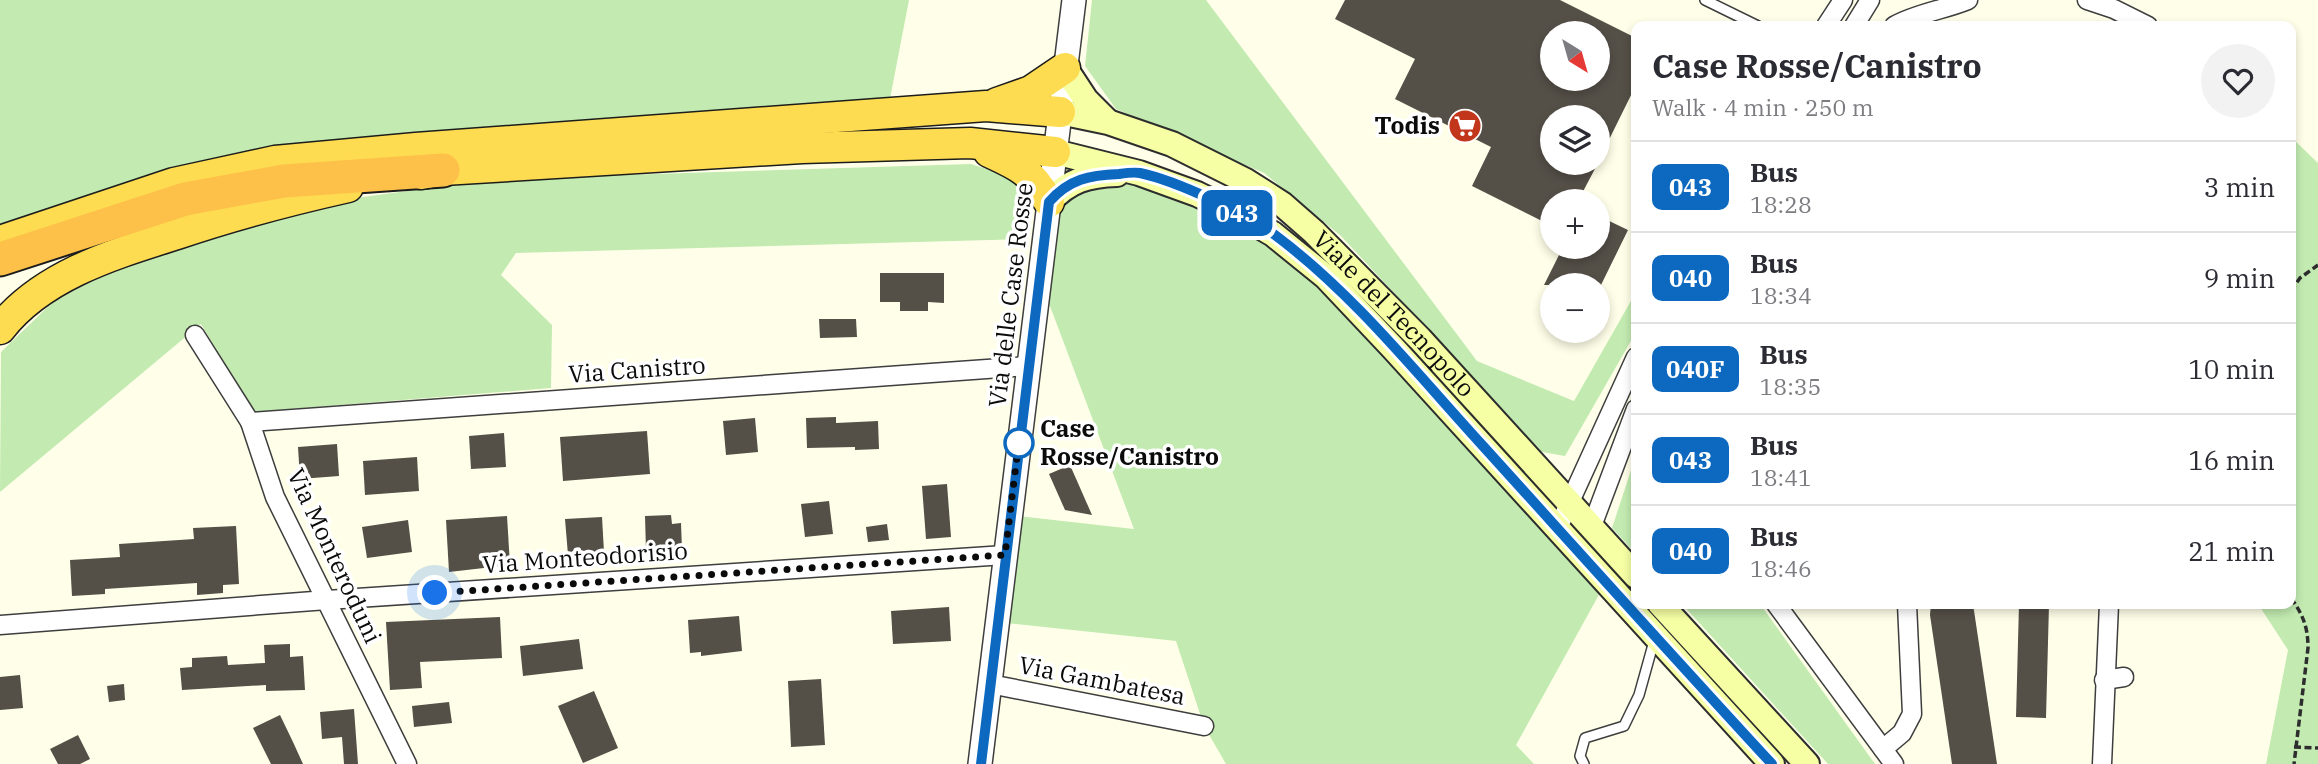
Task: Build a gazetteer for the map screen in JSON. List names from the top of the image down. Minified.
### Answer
{"streets":{"main road":["Viale del Tecnopolo"],"street":["Via delle Case Rosse","Via Canistro","Via Monteroduni","Via Monteodorisio","Via Gambatesa"]},"crossings":[["Via delle Case Rosse","Viale del Tecnopolo"],["Via delle Case Rosse","Via Canistro"],["Via delle Case Rosse","Via Monteodorisio"],["Via delle Case Rosse","Via Gambatesa"],["Via Canistro","Via Monteroduni"],["Via Monteroduni","Via Monteodorisio"]],"places":{"supermarket":["Todis"],"other":["Case Rosse/Canistro"]},"lines":["bus line 043"],"north":"bottom right","page":{"on_map":"043","map_buttons":["+","−"],"heading":["Case Rosse/Canistro","Walk · 4 min · 250 m"],"list":[{"mark":"043","name":"Bus","note":"18:28","value":"3 min"},{"mark":"040","name":"Bus","note":"18:34","value":"9 min"},{"mark":"040F","name":"Bus","note":"18:35","value":"10 min"},{"mark":"043","name":"Bus","note":"18:41","value":"16 min"},{"mark":"040","name":"Bus","note":"18:46","value":"21 min"}]}}
